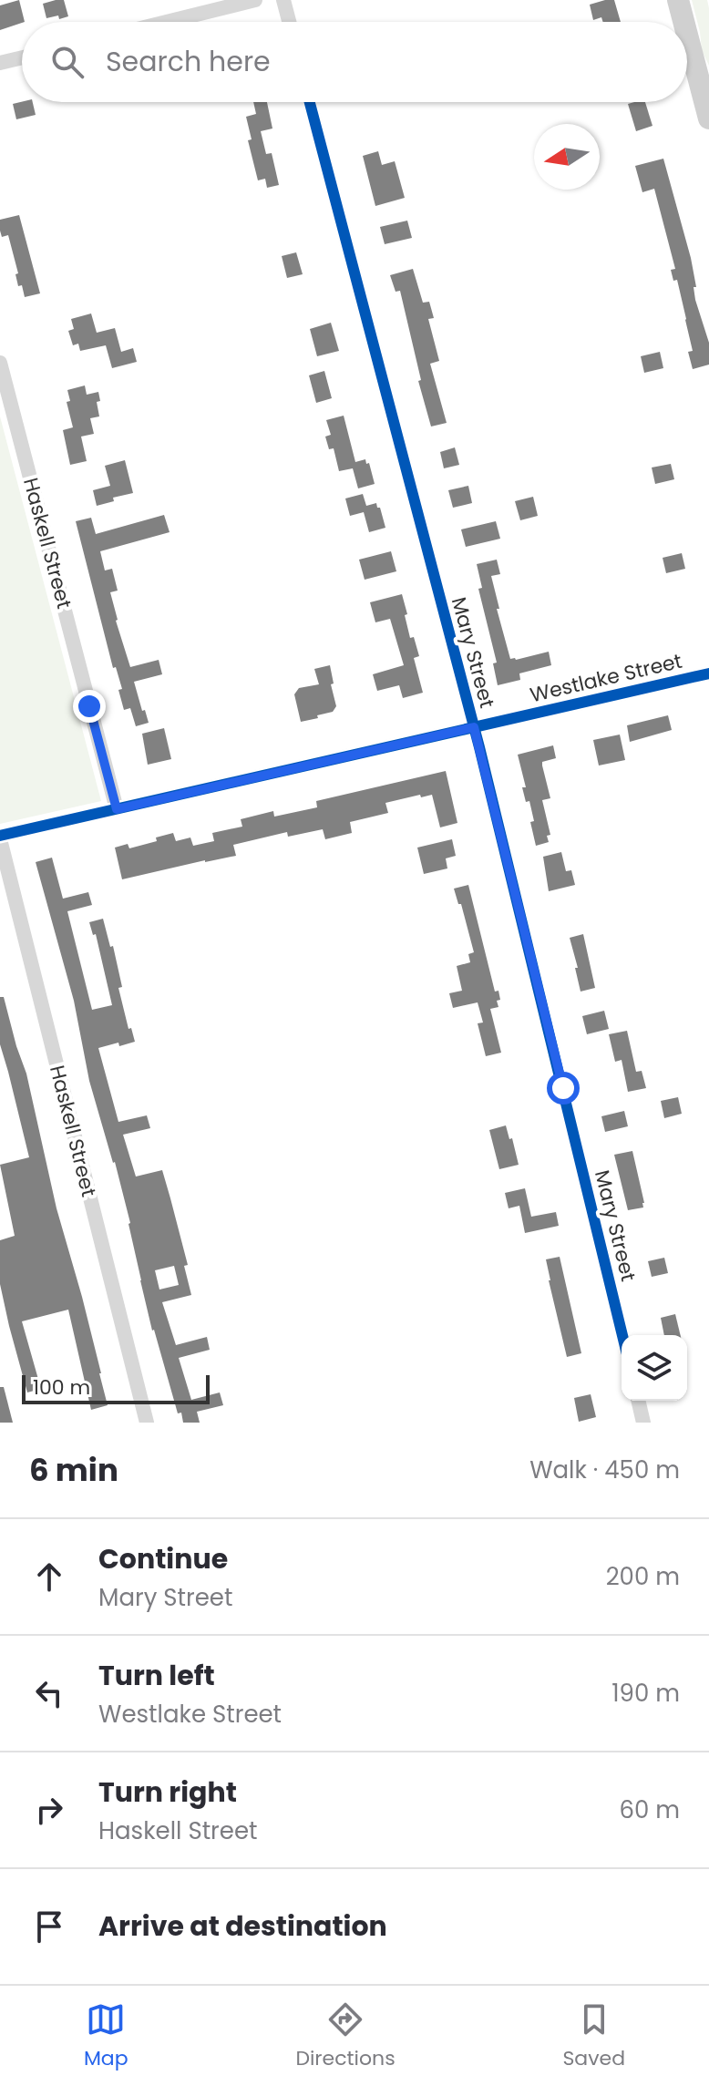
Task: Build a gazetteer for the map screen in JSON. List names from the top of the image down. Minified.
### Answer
{"streets":{"street":["Haskell Street","Mary Street","Westlake Street"]},"crossings":[["Haskell Street","Westlake Street"],["Mary Street","Westlake Street"]],"scale_bar":"100 m","north":"left","page":{"search":"Search here","scale":"100 m","heading":["6 min","Walk · 450 m"],"list":[["Continue","Mary Street","200 m"],["Turn left","Westlake Street","190 m"],["Turn right","Haskell Street","60 m"],"Arrive at destination"],"nav":["Map","Directions","Saved"]}}
